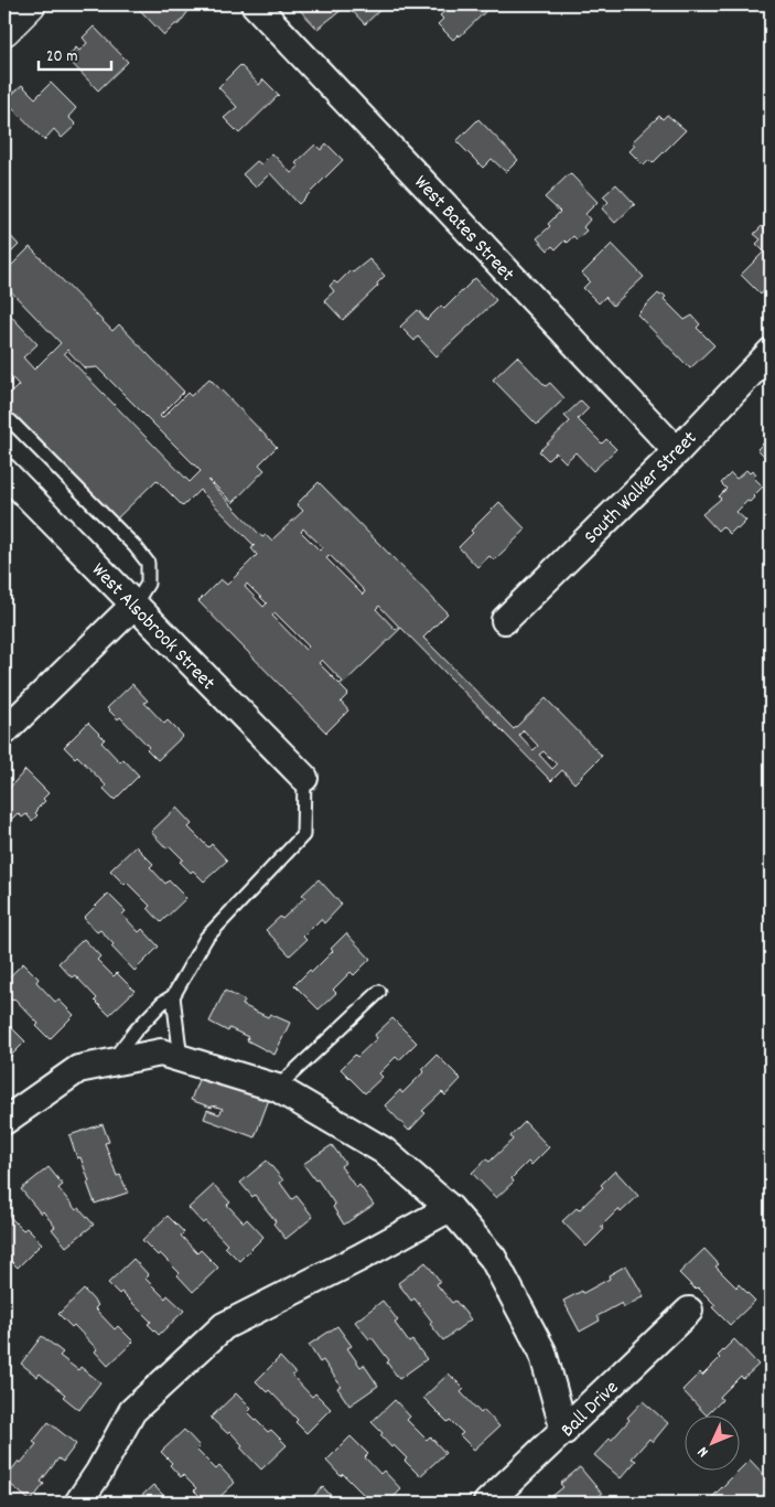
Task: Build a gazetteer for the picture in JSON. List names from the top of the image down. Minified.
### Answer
{"streets":{"street":["West Bates Street","South Walker Street","West Alsobrook Street","Ball Drive"]},"crossings":[["West Bates Street","South Walker Street"]],"scale_bar":"20 m","north":"bottom left"}
